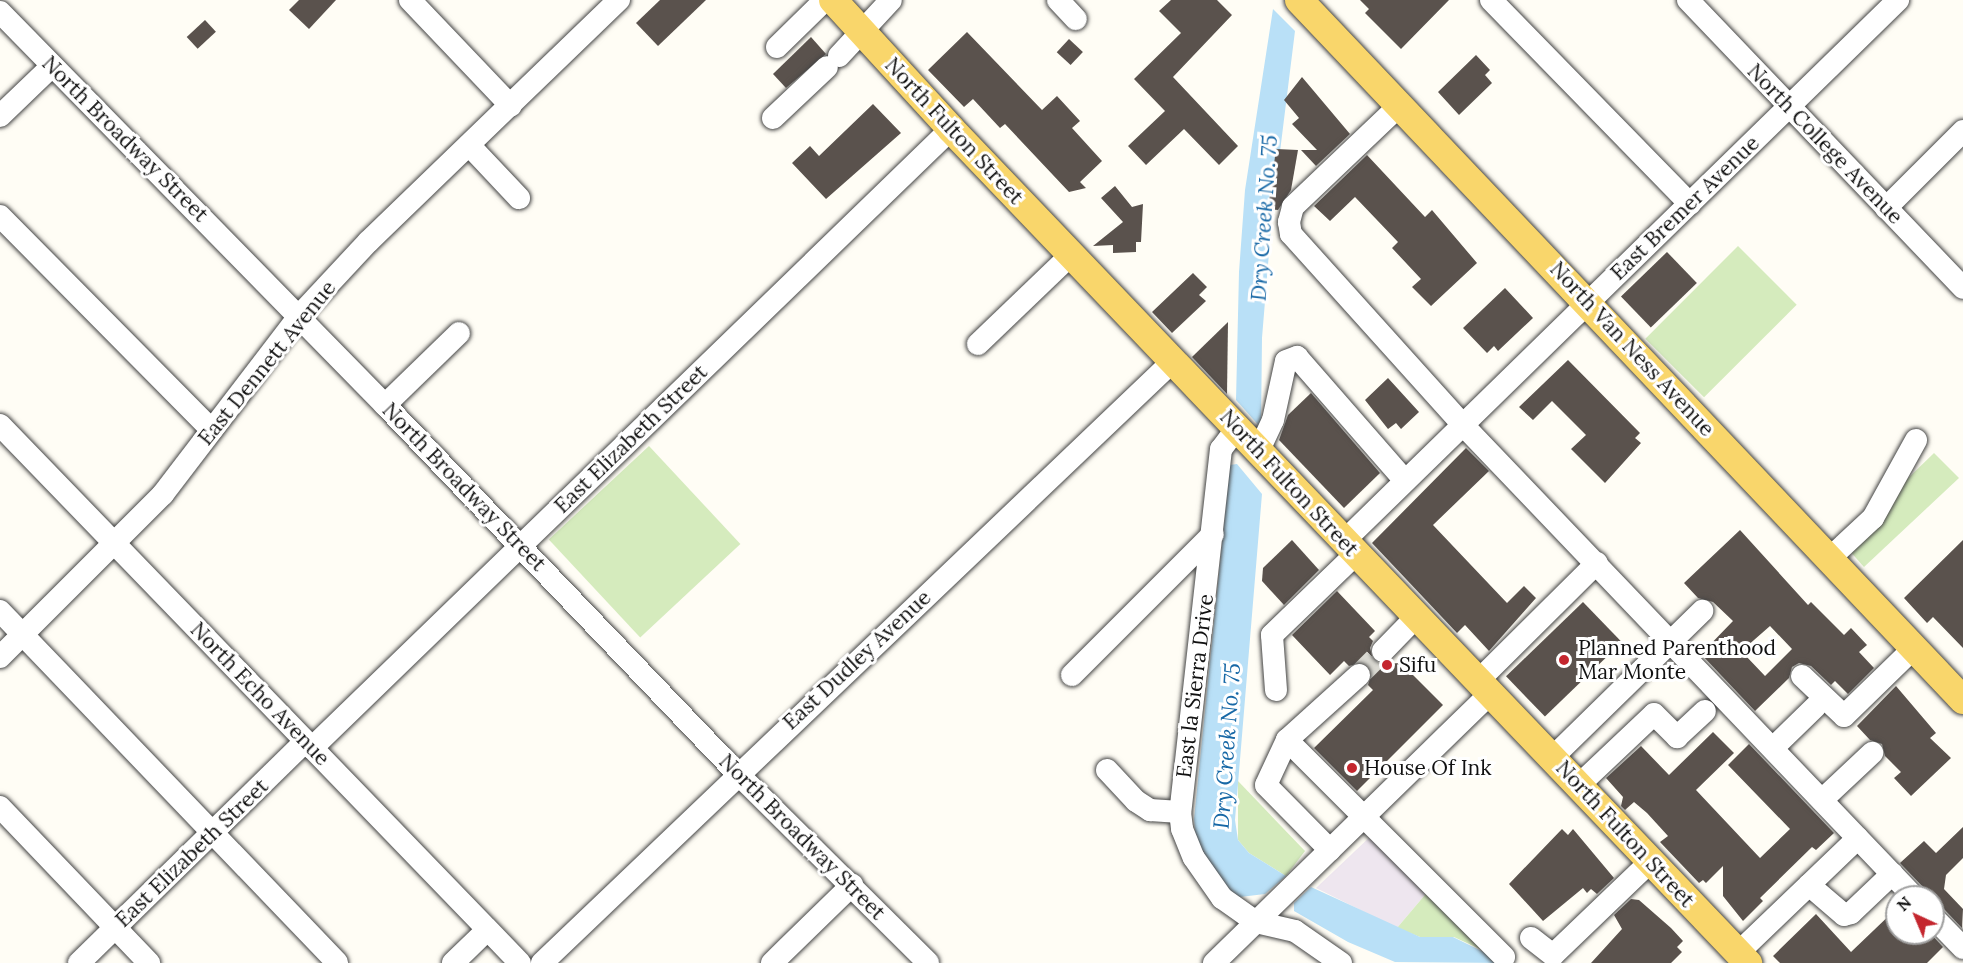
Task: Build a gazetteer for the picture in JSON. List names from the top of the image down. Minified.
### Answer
{"streets":{"main road":["North Fulton Street","North Van Ness Avenue"],"street":["North Broadway Street","North College Avenue","East Bremer Avenue","East Dennett Avenue","East Elizabeth Street","East Dudley Avenue","East la Sierra Drive","North Echo Avenue"]},"crossings":[["North Fulton Street","East Bremer Avenue"],["North Fulton Street","East Elizabeth Street"],["North Fulton Street","East Dudley Avenue"],["North Fulton Street","East la Sierra Drive"],["North Broadway Street","East Dennett Avenue"],["North Broadway Street","East Elizabeth Street"],["North Broadway Street","East Dudley Avenue"],["North College Avenue","East Bremer Avenue"],["East Bremer Avenue","North Van Ness Avenue"],["East Bremer Avenue","East la Sierra Drive"],["East Dennett Avenue","North Echo Avenue"],["East Elizabeth Street","North Echo Avenue"]],"water":["Dry Creek No. 75"],"places":["Planned Parenthood Mar Monte","Sifu","House Of Ink"],"north":"top left"}
